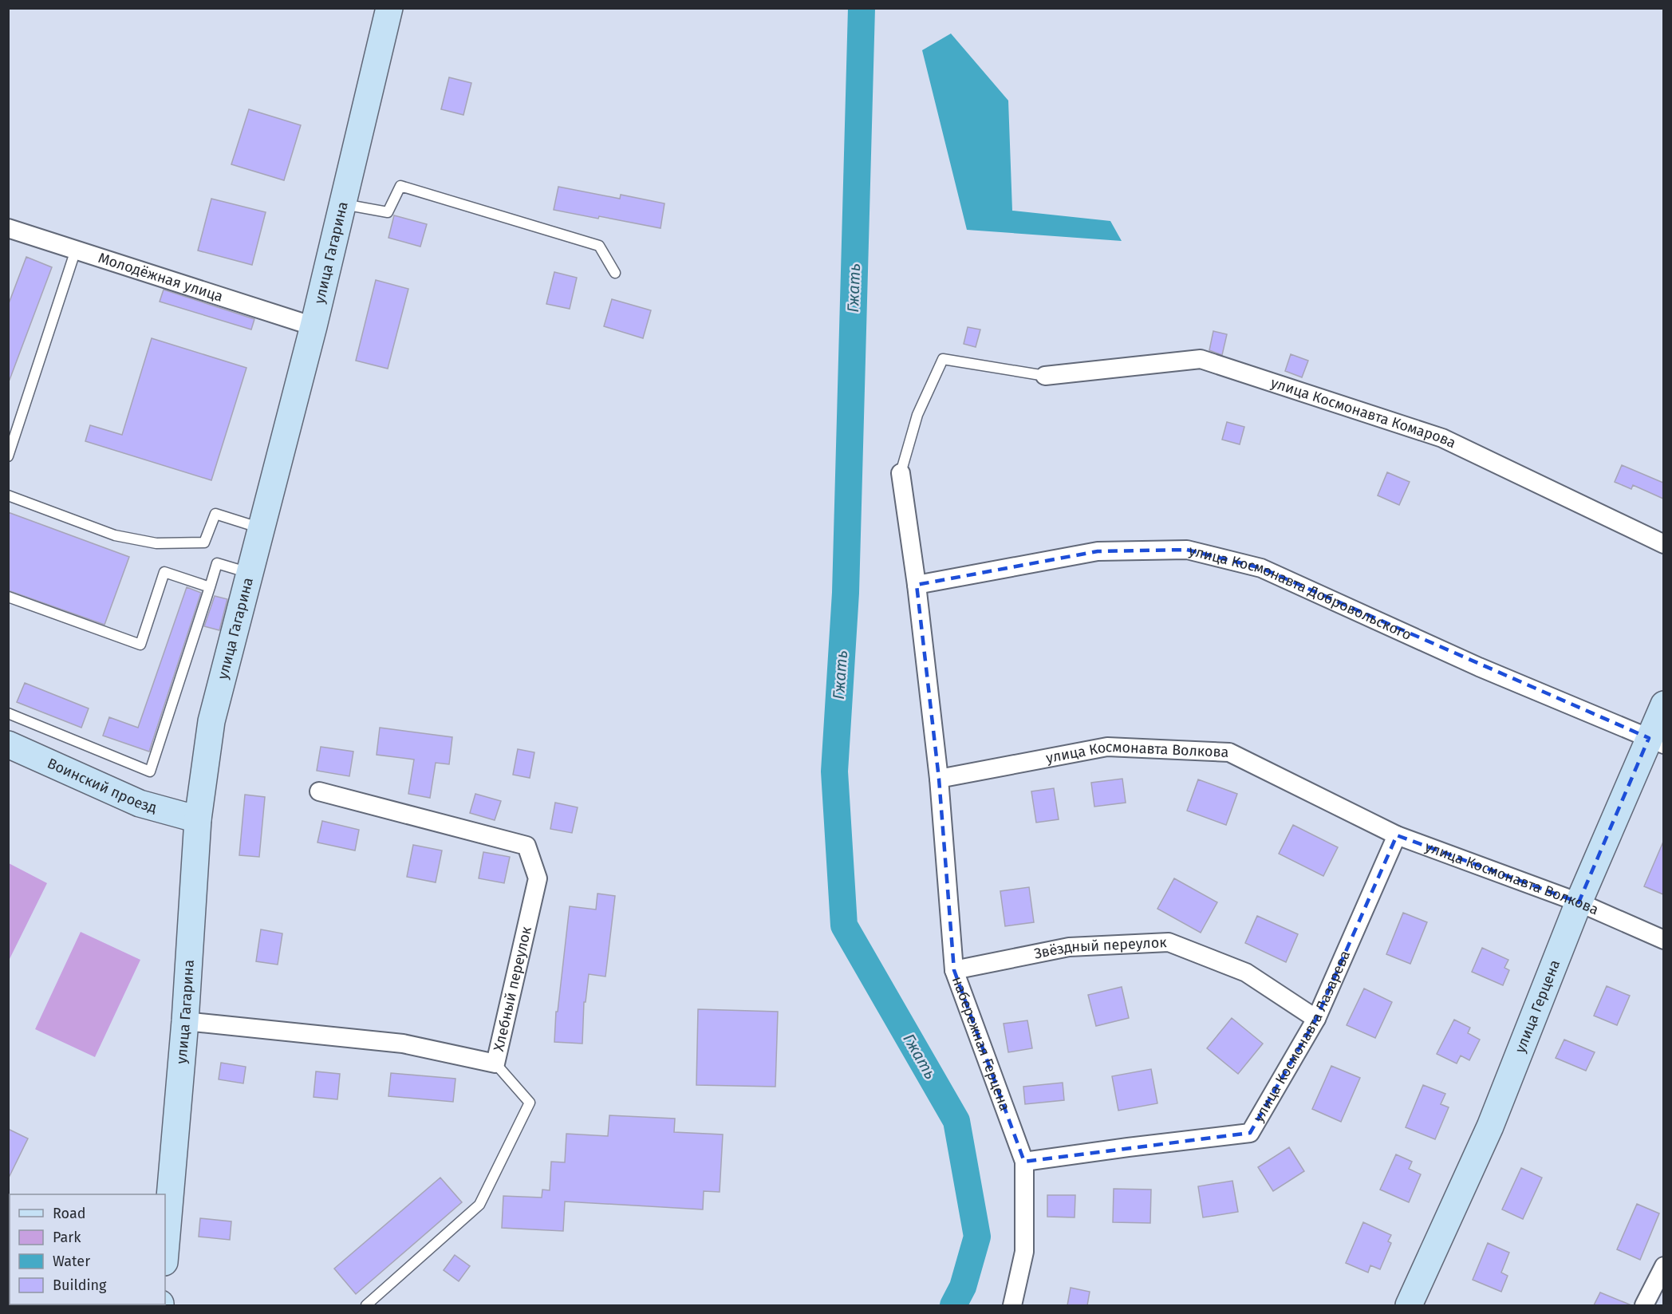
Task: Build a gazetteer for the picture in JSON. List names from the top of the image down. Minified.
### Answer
{"streets":{"main road":["улица Гагарина","Воинский проезд","улица Герцена"],"street":["Молодёжная улица","улица Космонавта Комарова","улица Космонавта Добровольского","улица Космонавта Волкова","Звёздный переулок","Хлебный переулок","улица Космонавта Лазарева","набережная Герцена"]},"crossings":[["улица Гагарина","Молодёжная улица"],["улица Гагарина","Воинский проезд"],["улица Гагарина","Хлебный переулок"],["улица Космонавта Добровольского","улица Герцена"],["улица Космонавта Волкова","улица Герцена"],["улица Космонавта Волкова","улица Космонавта Лазарева"],["улица Космонавта Волкова","набережная Герцена"],["Звёздный переулок","улица Космонавта Лазарева"],["Звёздный переулок","набережная Герцена"],["улица Космонавта Лазарева","набережная Герцена"]],"water":["Гжать"],"legend":["Road","Park","Water","Building"]}
